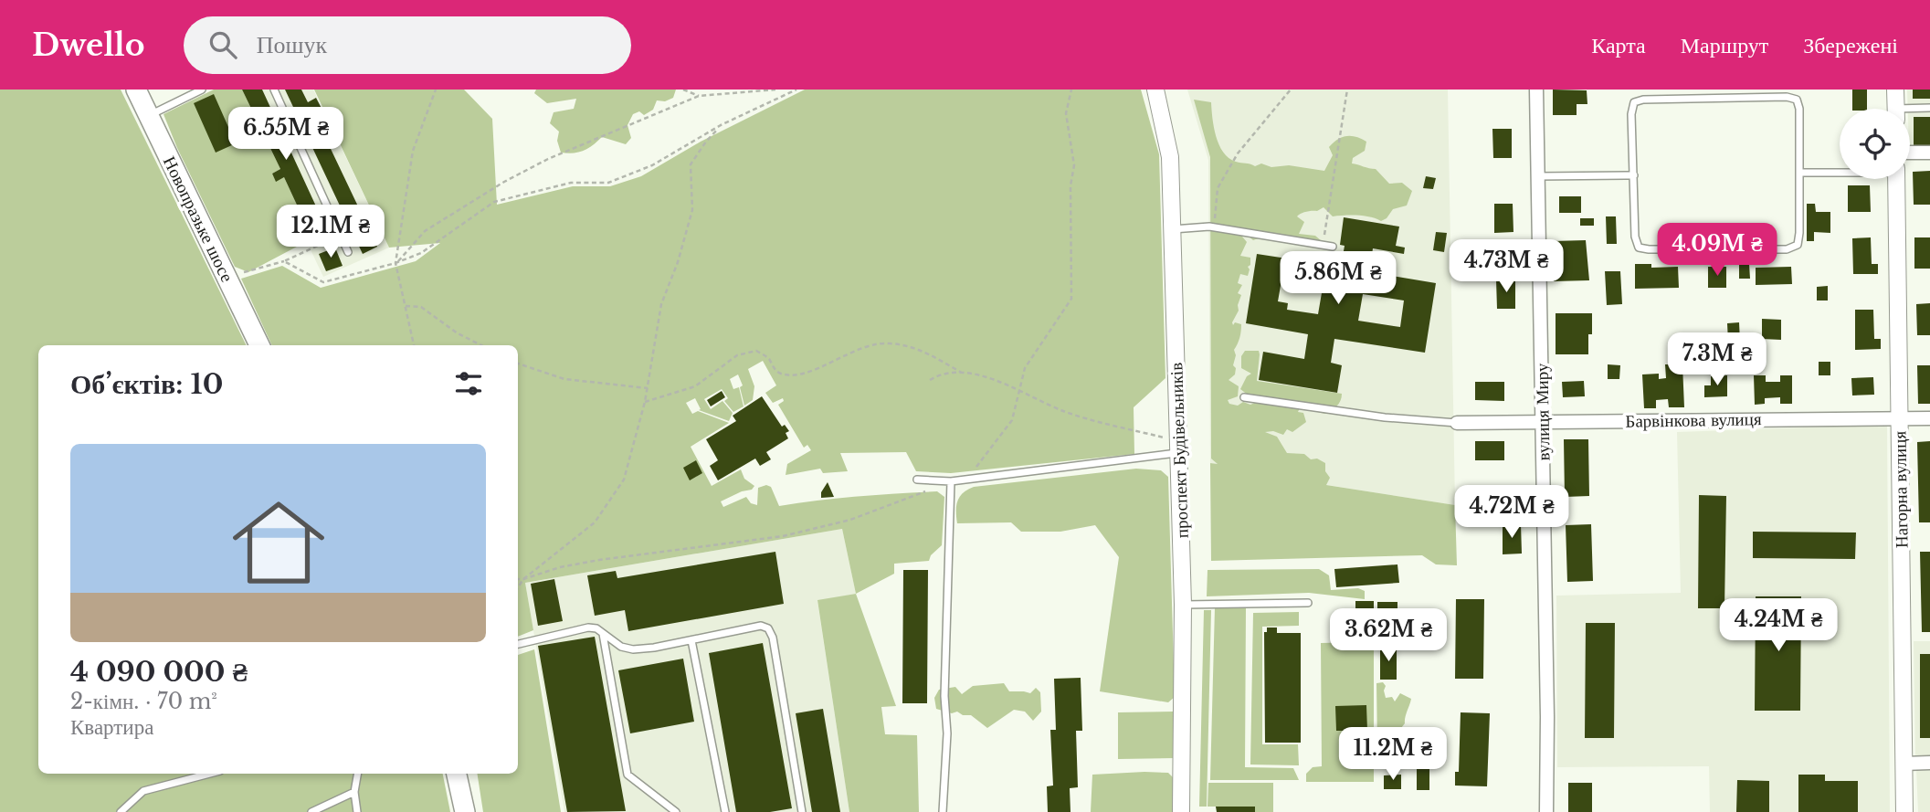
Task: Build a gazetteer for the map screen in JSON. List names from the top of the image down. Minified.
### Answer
{"streets":{"main road":["Новопразьке шосе"],"street":["вулиця Миру","Барвінкова вулиця","проспект Будівельників","Нагорна вулиця"]},"crossings":[["вулиця Миру","Барвінкова вулиця"],["Барвінкова вулиця","Нагорна вулиця"]],"page":{"header":"Dwello","search":"Пошук","nav":["Карта","Маршрут","Збережені"],"price":["6.55M ₴","12.1M ₴","4.09M ₴","4.73M ₴","5.86M ₴","7.3M ₴","4.72M ₴","4.24M ₴","3.62M ₴","11.2M ₴"],"heading":"Об’єктів: 10","list":[{"name":"4 090 000 ₴","note":"2-кімн. · 70 m² · Квартира"}]}}
